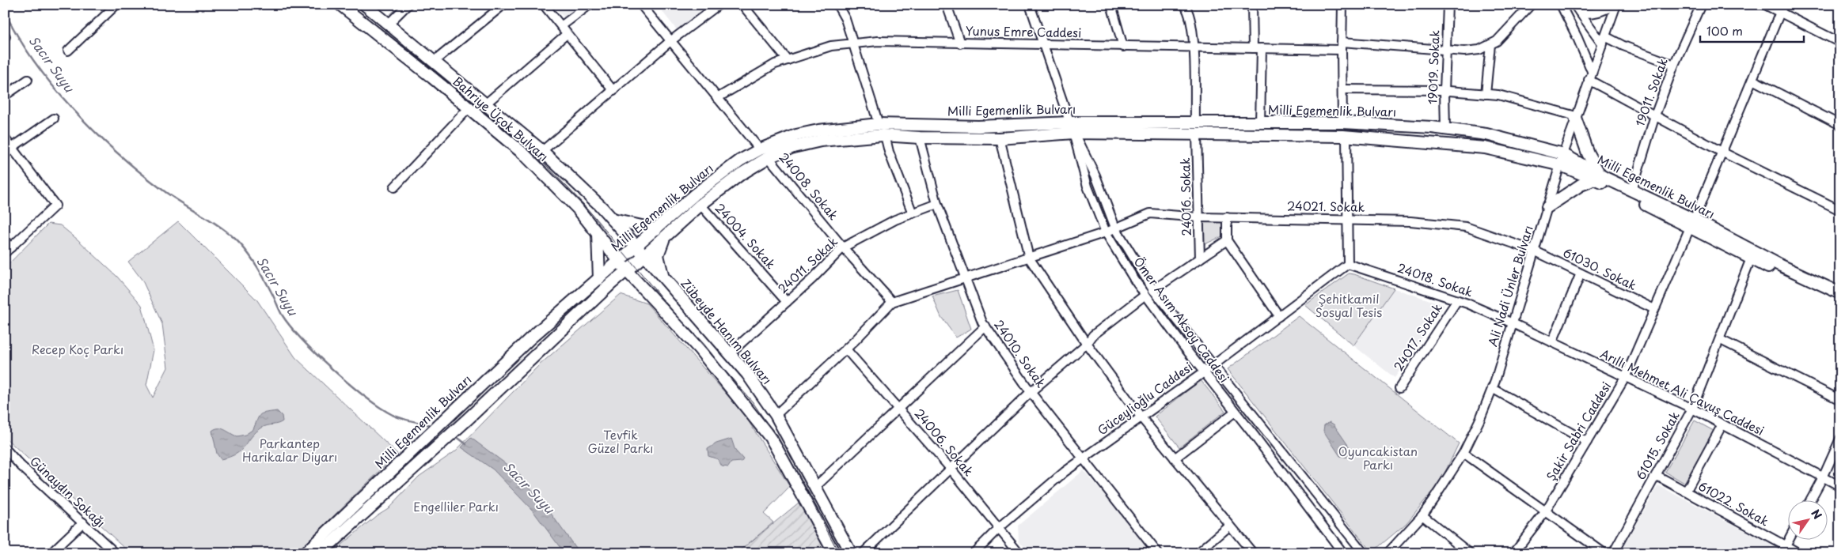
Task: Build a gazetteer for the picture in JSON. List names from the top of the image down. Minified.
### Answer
{"streets":{"main road":["Milli Egemenlik Bulvarı","Bahriye Üçok Bulvarı","Zübeyde Hanım Bulvarı"],"street":["Yunus Emre Caddesi","19019. Sokak","19011. Sokak","24008. Sokak","24016. Sokak","24021. Sokak","24004. Sokak","24011. Sokak","61030. Sokak","24018. Sokak","Ali Nadi Ünler Bulvarı","Ömer Asım Aksoy Caddesi","24017. Sokak","24010. Sokak","Arıllı Mehmet Ali Çavuş Caddesi","Güceylioğlu Caddesi","Şakir Sabri Caddesi","24006. Sokak","61015. Sokak","Günaydın Sokağı","61022. Sokak"]},"crossings":[["Yunus Emre Caddesi","19019. Sokak"],["Yunus Emre Caddesi","24008. Sokak"],["19019. Sokak","Milli Egemenlik Bulvarı"],["19011. Sokak","Milli Egemenlik Bulvarı"],["Milli Egemenlik Bulvarı","Bahriye Üçok Bulvarı"],["Milli Egemenlik Bulvarı","24008. Sokak"],["Milli Egemenlik Bulvarı","24016. Sokak"],["Milli Egemenlik Bulvarı","24004. Sokak"],["Milli Egemenlik Bulvarı","Ali Nadi Ünler Bulvarı"],["Milli Egemenlik Bulvarı","Ömer Asım Aksoy Caddesi"],["Milli Egemenlik Bulvarı","Zübeyde Hanım Bulvarı"],["Milli Egemenlik Bulvarı","24010. Sokak"],["Milli Egemenlik Bulvarı","Şakir Sabri Caddesi"],["Milli Egemenlik Bulvarı","61015. Sokak"],["Bahriye Üçok Bulvarı","Zübeyde Hanım Bulvarı"],["24008. Sokak","24021. Sokak"],["24008. Sokak","24011. Sokak"],["24016. Sokak","24021. Sokak"],["24021. Sokak","61030. Sokak"],["24021. Sokak","Ali Nadi Ünler Bulvarı"],["24021. Sokak","Ömer Asım Aksoy Caddesi"],["24021. Sokak","24010. Sokak"],["24004. Sokak","24011. Sokak"],["24011. Sokak","Zübeyde Hanım Bulvarı"],["24011. Sokak","24010. Sokak"],["61030. Sokak","Ali Nadi Ünler Bulvarı"],["61030. Sokak","Şakir Sabri Caddesi"],["24018. Sokak","Ali Nadi Ünler Bulvarı"],["24018. Sokak","24017. Sokak"],["24018. Sokak","Arıllı Mehmet Ali Çavuş Caddesi"],["24018. Sokak","Güceylioğlu Caddesi"],["Ali Nadi Ünler Bulvarı","Arıllı Mehmet Ali Çavuş Caddesi"],["Ömer Asım Aksoy Caddesi","Güceylioğlu Caddesi"],["24010. Sokak","Güceylioğlu Caddesi"],["Arıllı Mehmet Ali Çavuş Caddesi","Şakir Sabri Caddesi"],["Arıllı Mehmet Ali Çavuş Caddesi","61015. Sokak"],["Güceylioğlu Caddesi","24006. Sokak"],["61015. Sokak","61022. Sokak"]],"water":["Sacır Suyu"],"parks":["Şehitkamil Sosyal Tesis","Recep Koç Parkı","Tevfik Güzel Parkı","Parkantep Harikalar Diyarı","Oyuncakistan Parkı","Engelliler Parkı"],"scale_bar":"100 m","north":"top right"}
